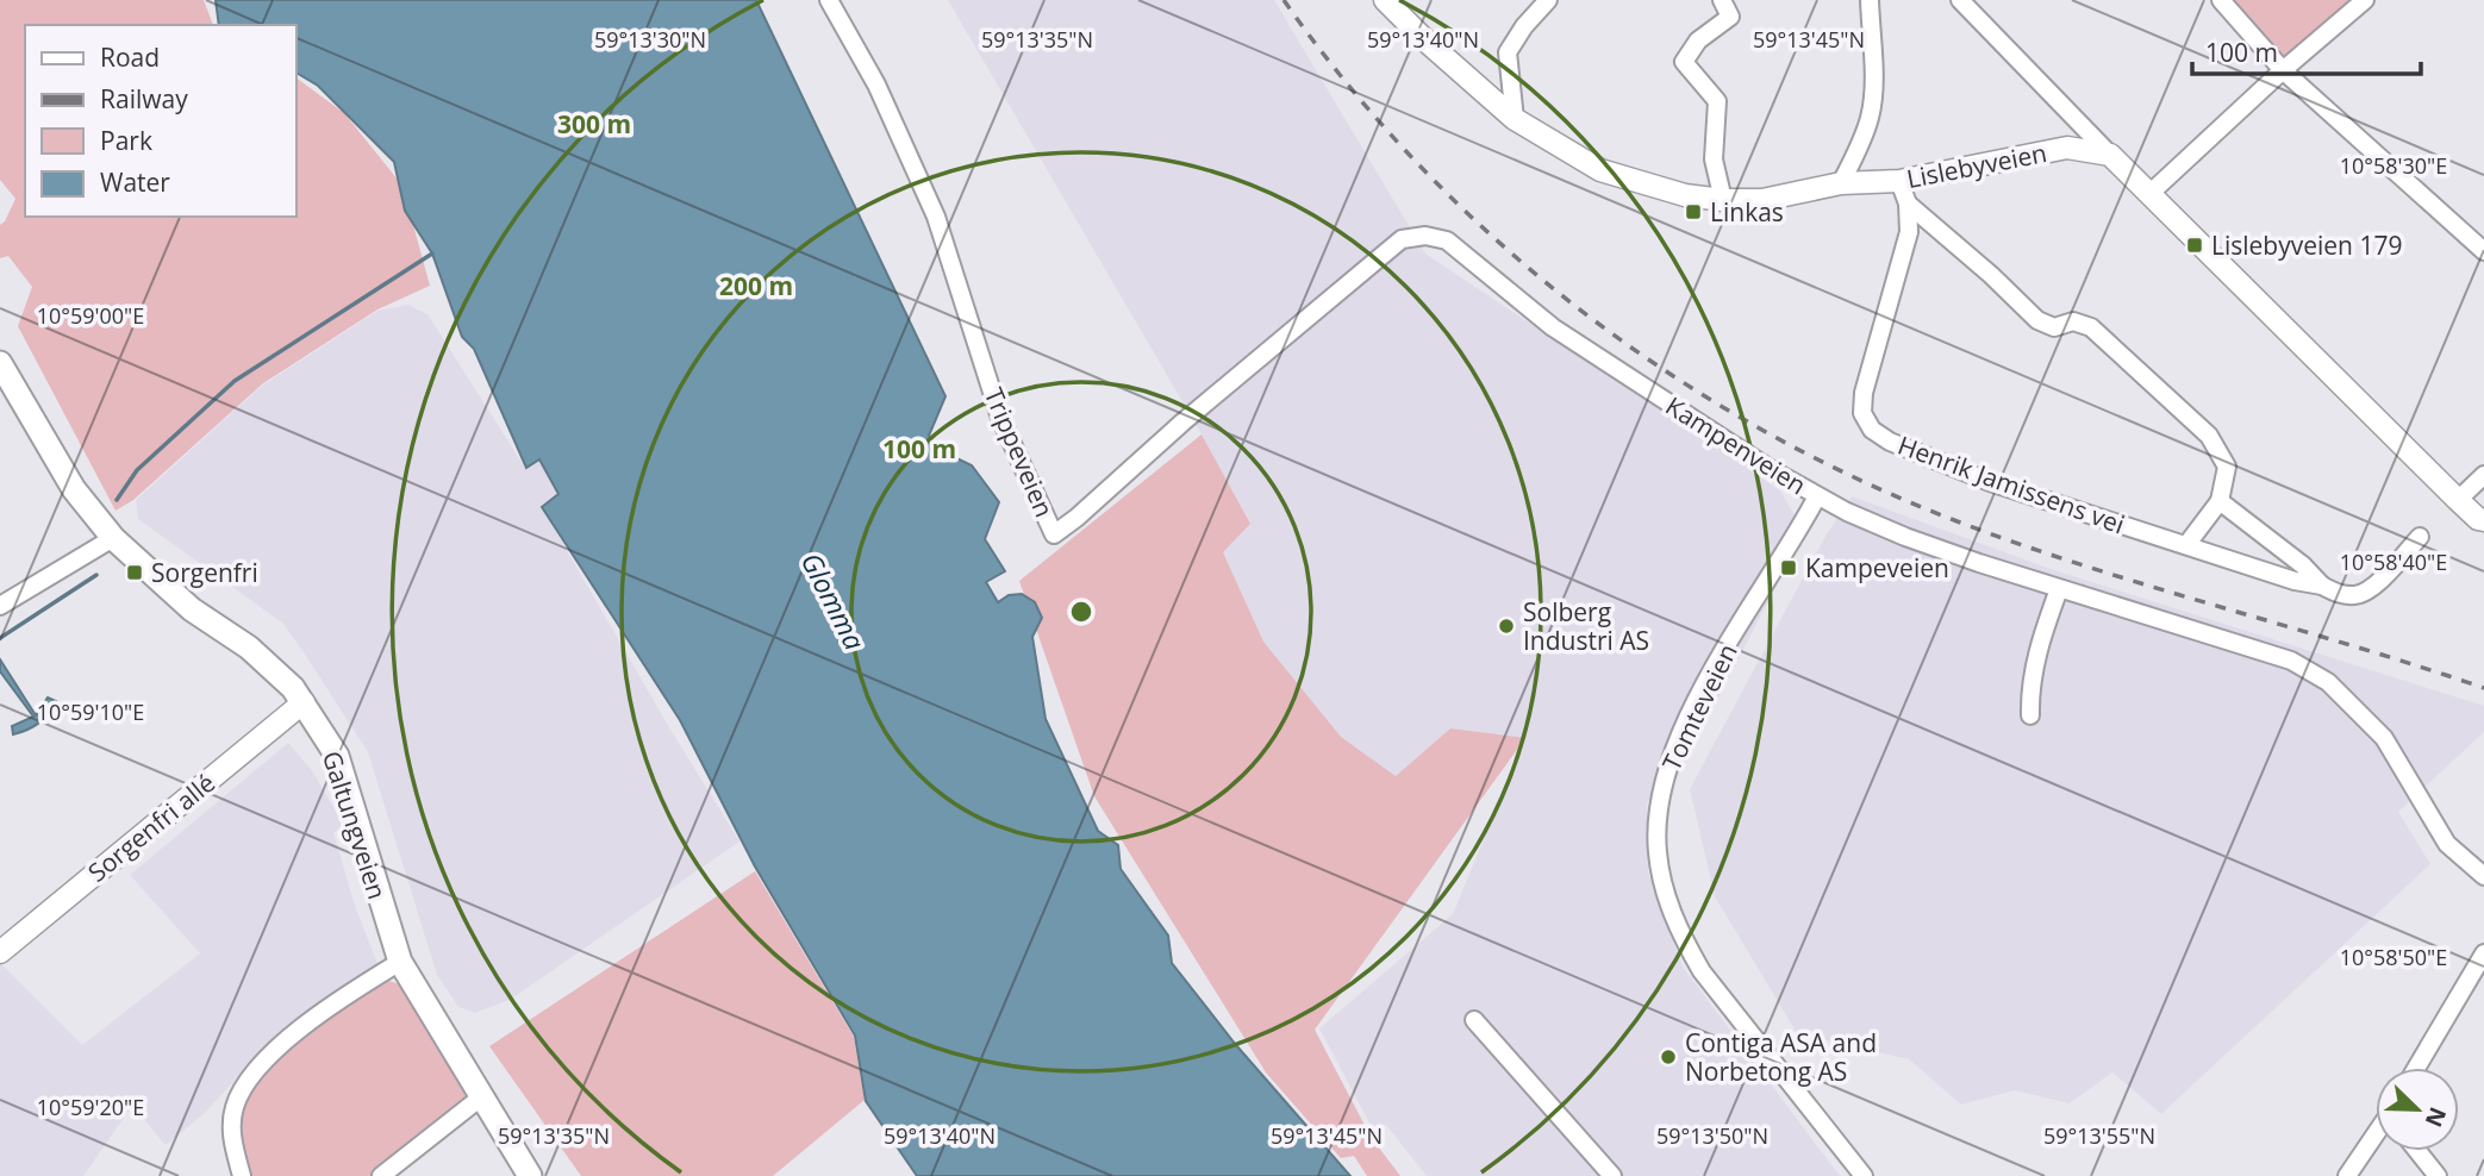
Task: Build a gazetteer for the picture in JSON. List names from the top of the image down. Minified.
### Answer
{"streets":{"main road":["Galtungveien"],"street":["Lislebyveien","Kampenveien","Trippeveien","Henrik Jamissens vei","Tomteveien","Sorgenfri allé"]},"crossings":[["Lislebyveien","Henrik Jamissens vei"],["Kampenveien","Trippeveien"],["Kampenveien","Tomteveien"],["Galtungveien","Sorgenfri allé"]],"water":["Glomma"],"places":{"transit":["Linkas","Lislebyveien 179","Kampeveien","Sorgenfri"],"other":["Solberg Industri AS","Contiga ASA and Norbetong AS"]},"legend":["Road","Railway","Park","Water"],"scale_bar":"100 m","north":"bottom right","coordinates":["59°13'30\"N","59°13'35\"N","59°13'40\"N","59°13'45\"N","10°58'30\"E","10°59'00\"E","10°58'40\"E","10°59'10\"E","10°58'50\"E","10°59'20\"E","59°13'50\"N","59°13'55\"N"],"rings":["300 m","200 m","100 m"]}
